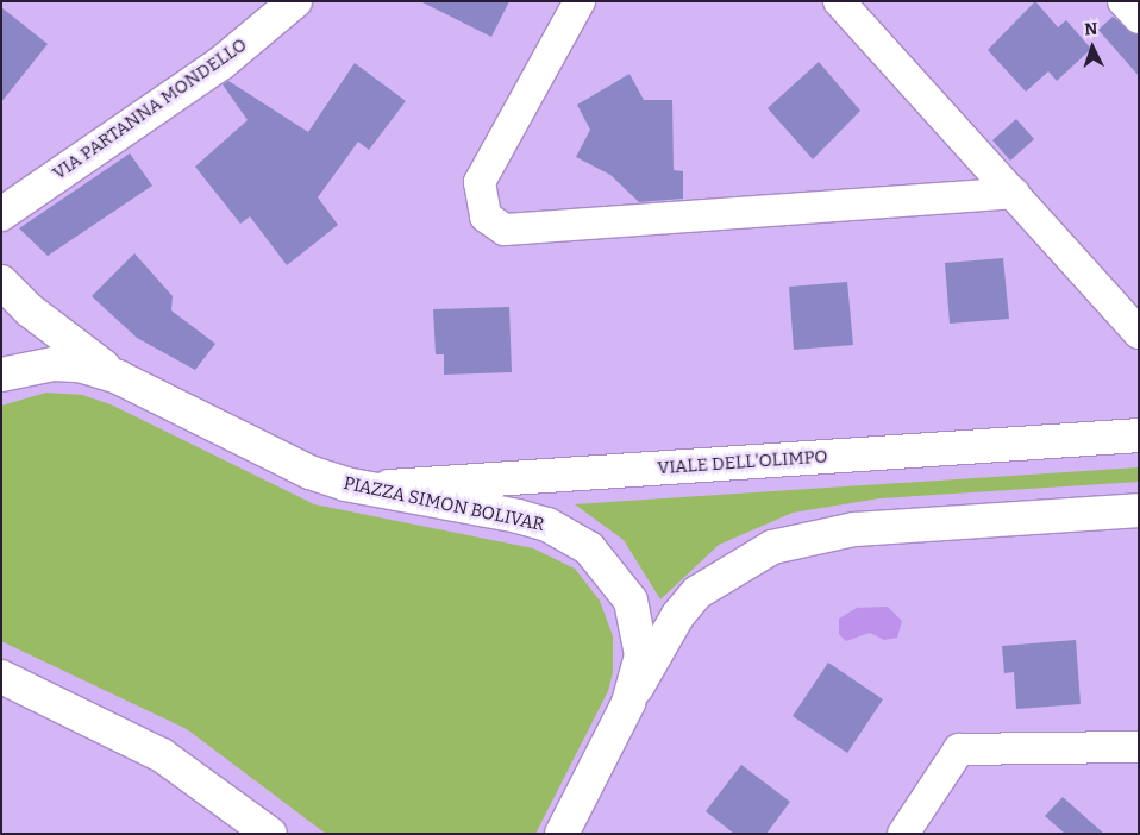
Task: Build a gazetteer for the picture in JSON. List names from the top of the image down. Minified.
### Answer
{"streets":{"main road":["VIA PARTANNA MONDELLO","VIALE DELL'OLIMPO","PIAZZA SIMON BOLIVAR"]},"crossings":[["VIALE DELL'OLIMPO","PIAZZA SIMON BOLIVAR"]],"north":"top"}
